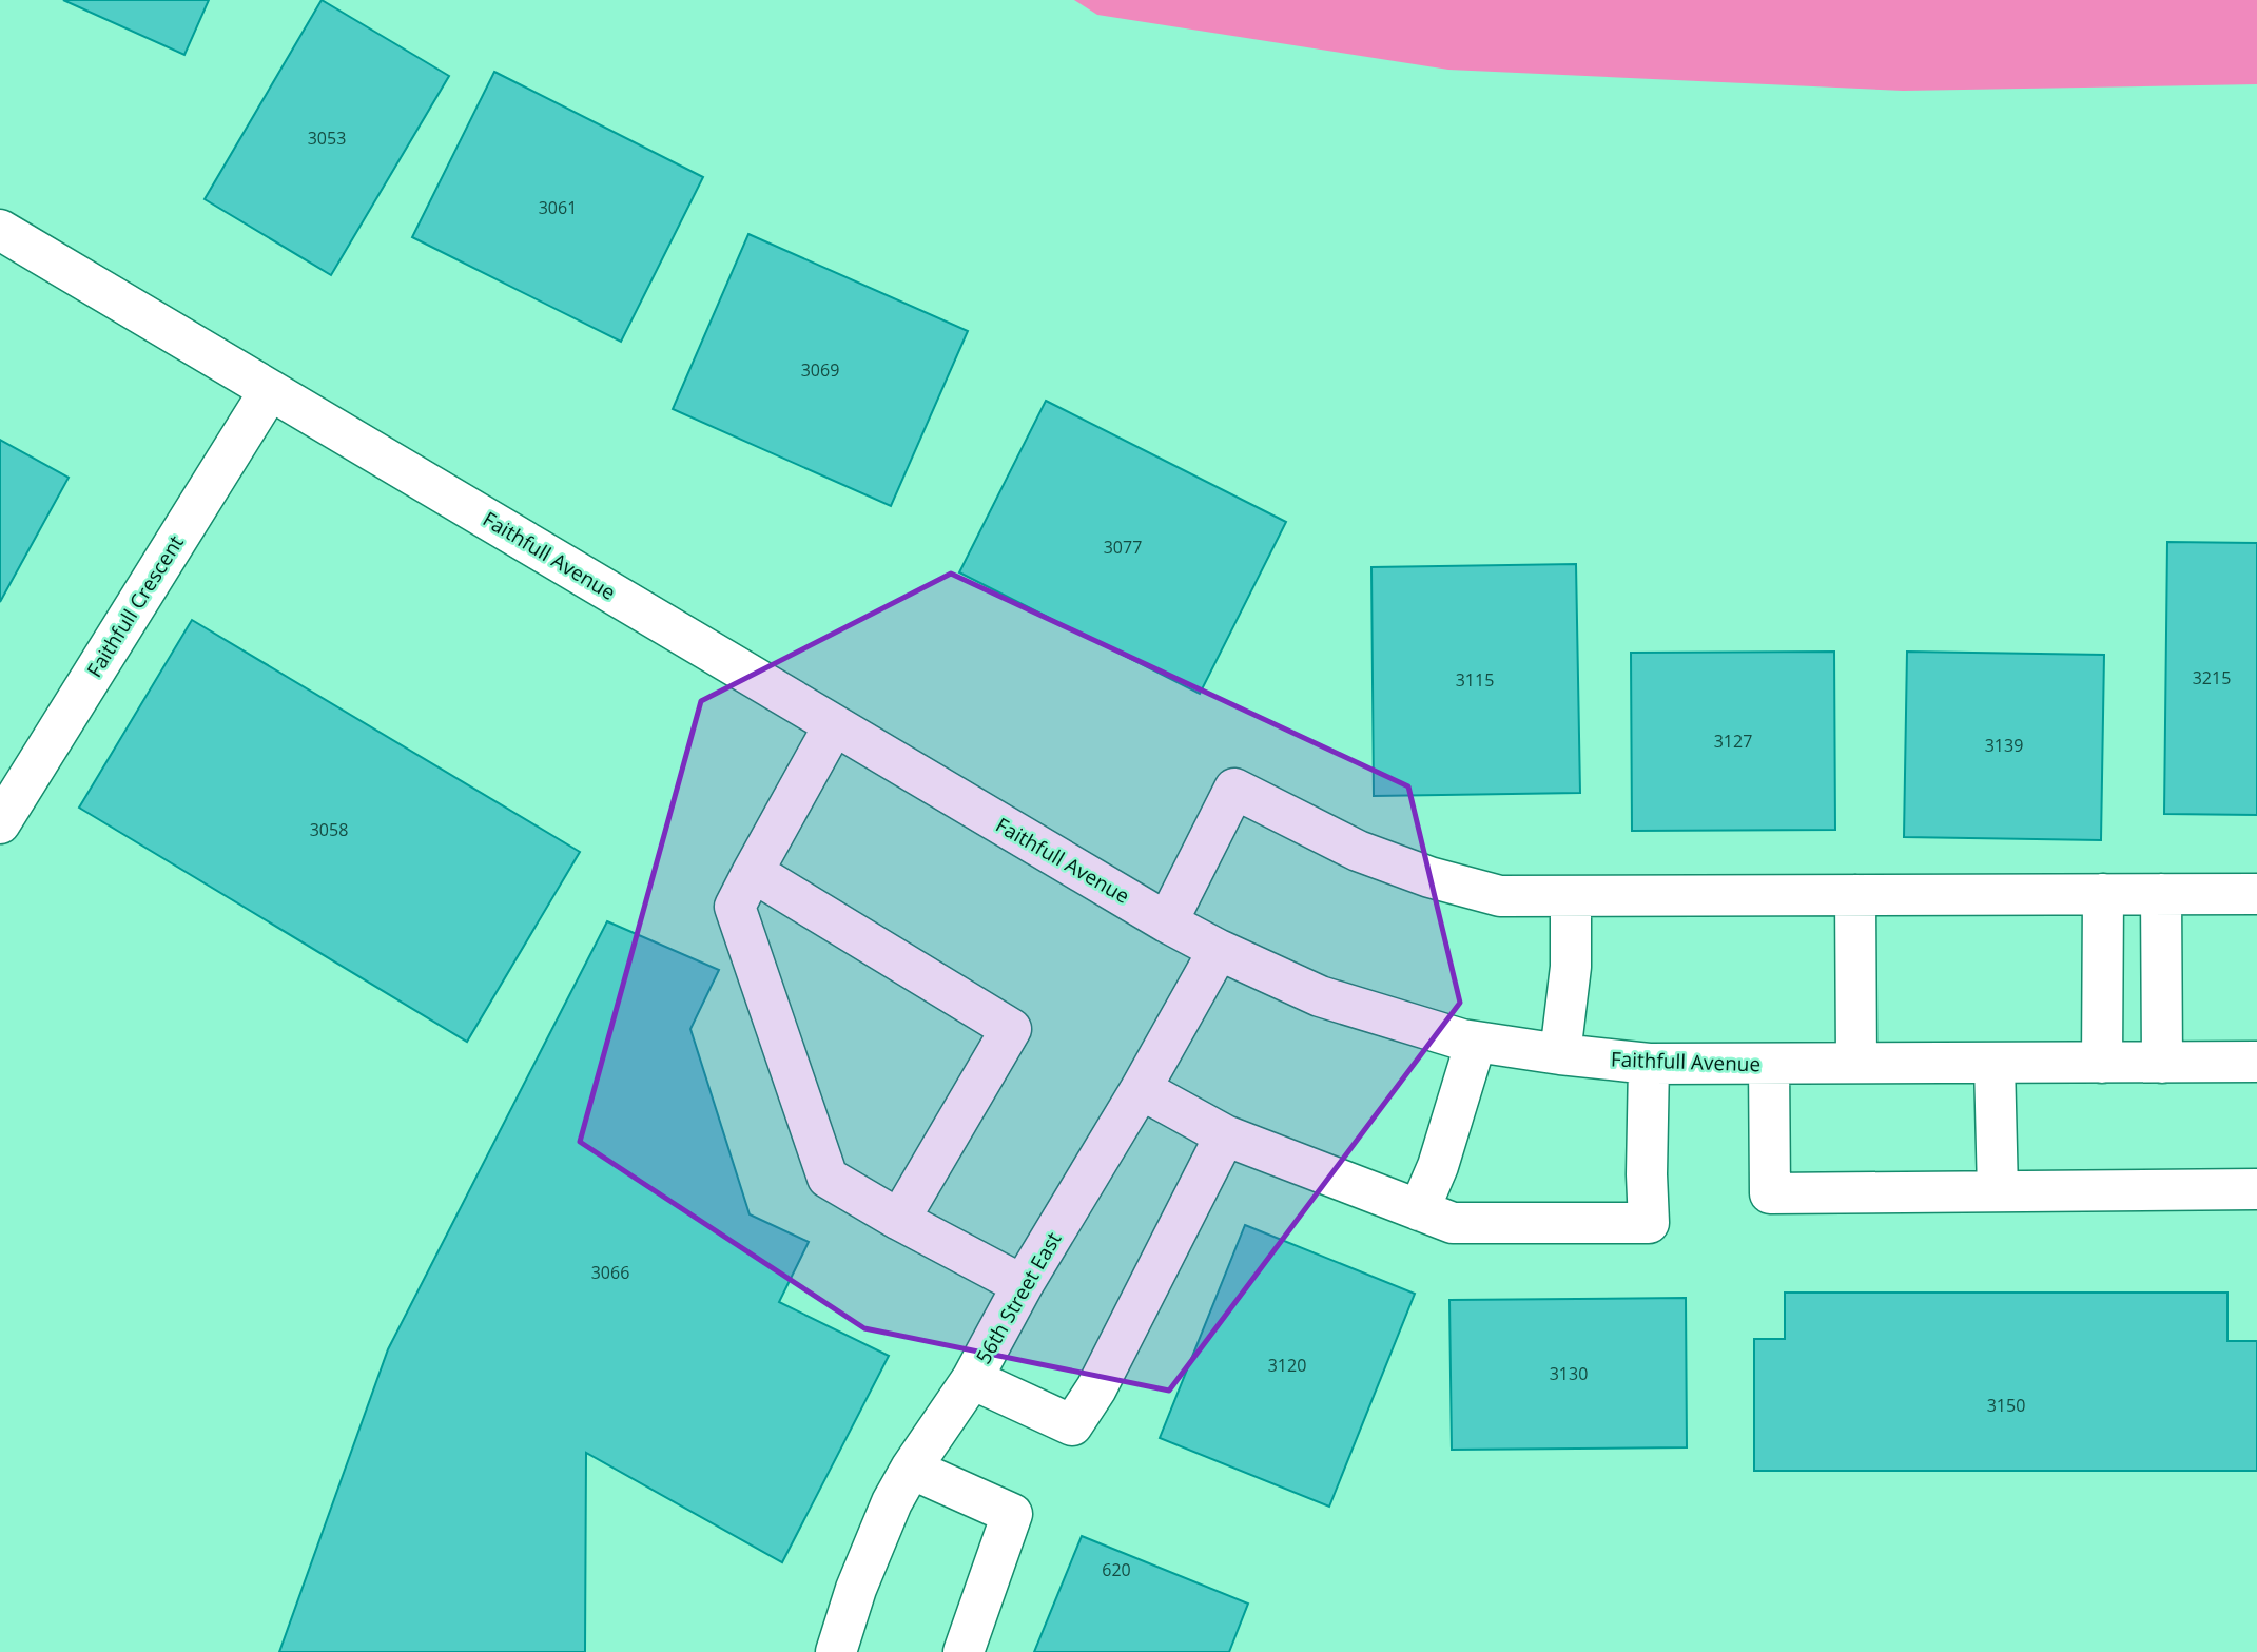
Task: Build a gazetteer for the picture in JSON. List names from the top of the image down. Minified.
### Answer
{"streets":{"street":["Faithfull Avenue","Faithfull Crescent","56th Street East"]},"crossings":[["Faithfull Avenue","Faithfull Crescent"],["Faithfull Avenue","56th Street East"]],"house_numbers":["3053","3061","3069","3077","3215","3115","3127","3139","3058","3066","3120","3130","3150","620"]}
